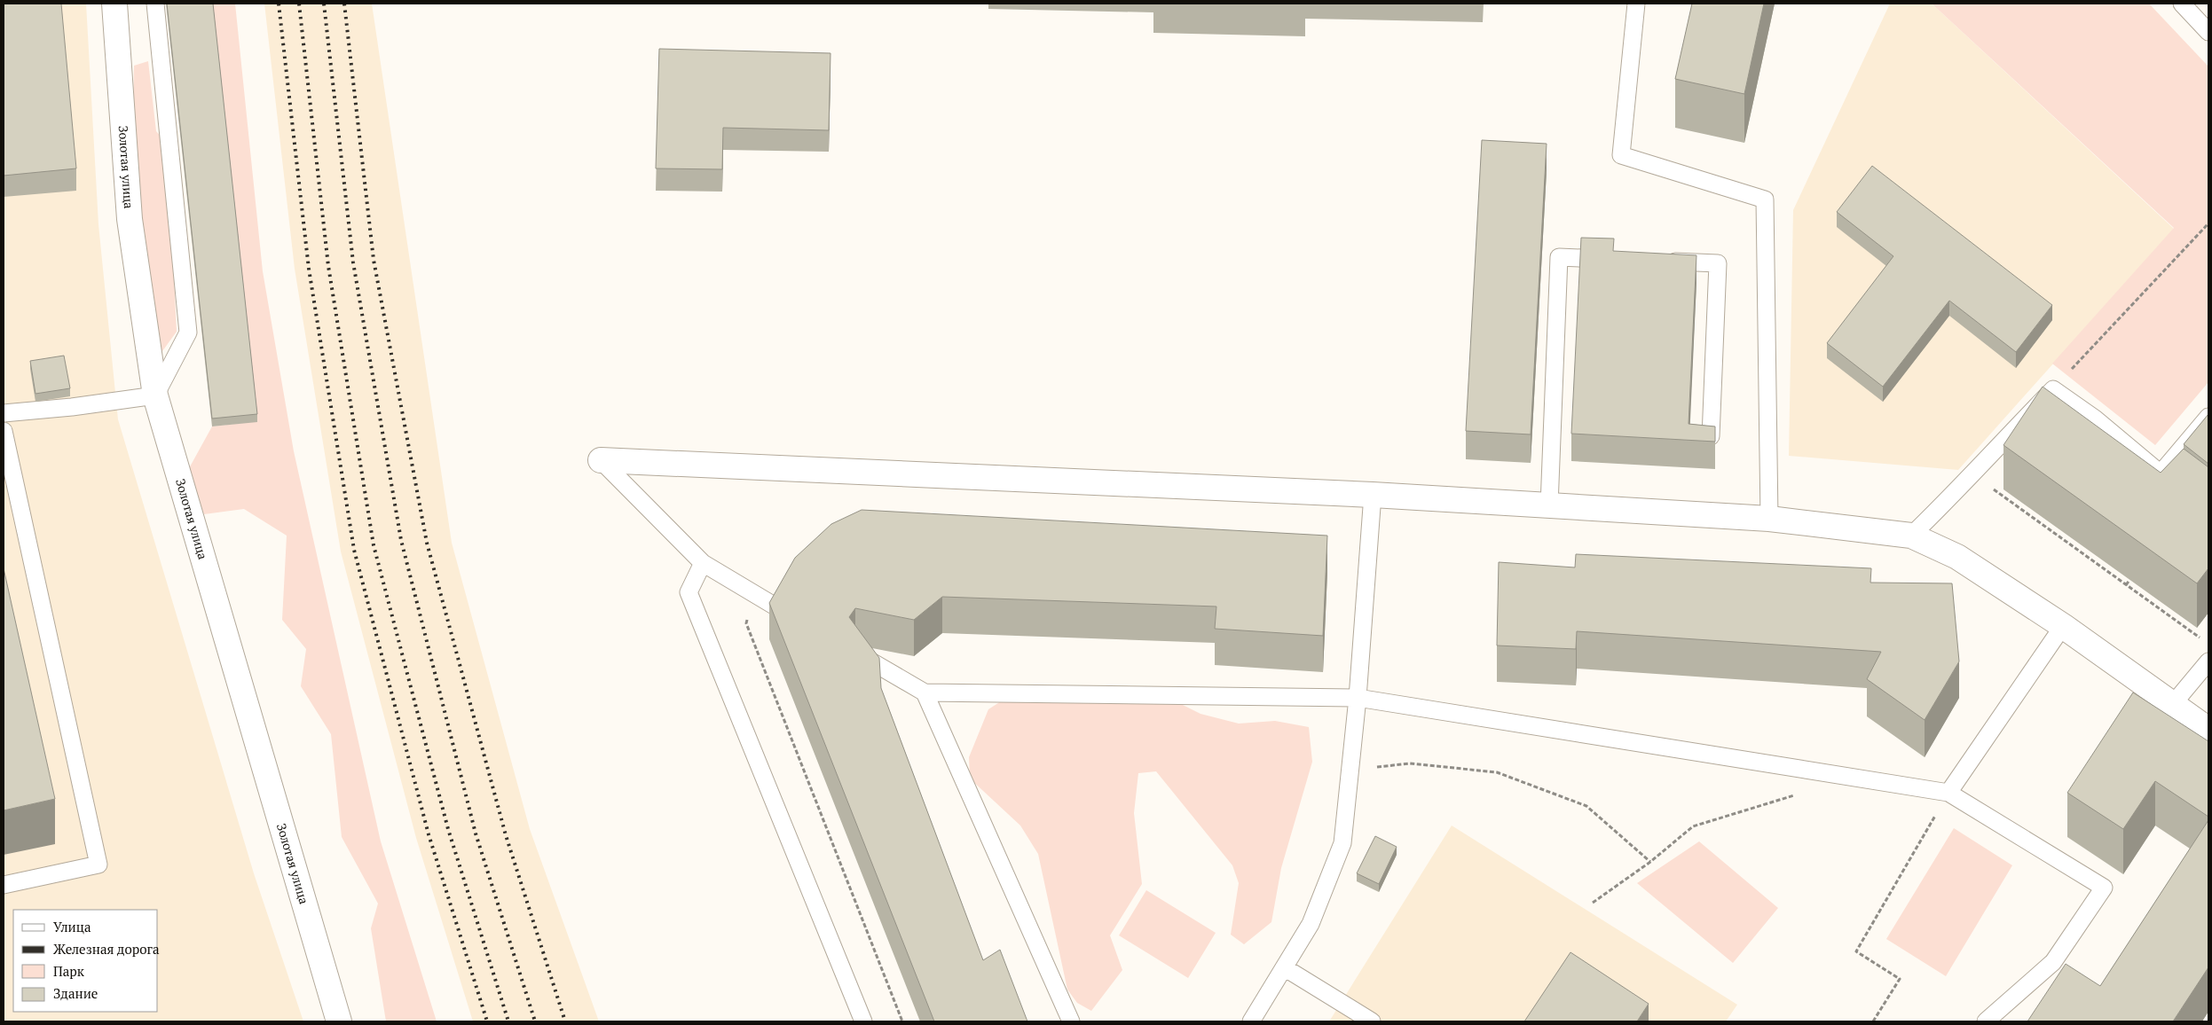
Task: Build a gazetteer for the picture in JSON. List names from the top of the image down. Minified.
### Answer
{"streets":{"street":["Золотая улица"]},"legend":["Улица","Железная дорога","Парк","Здание"]}
